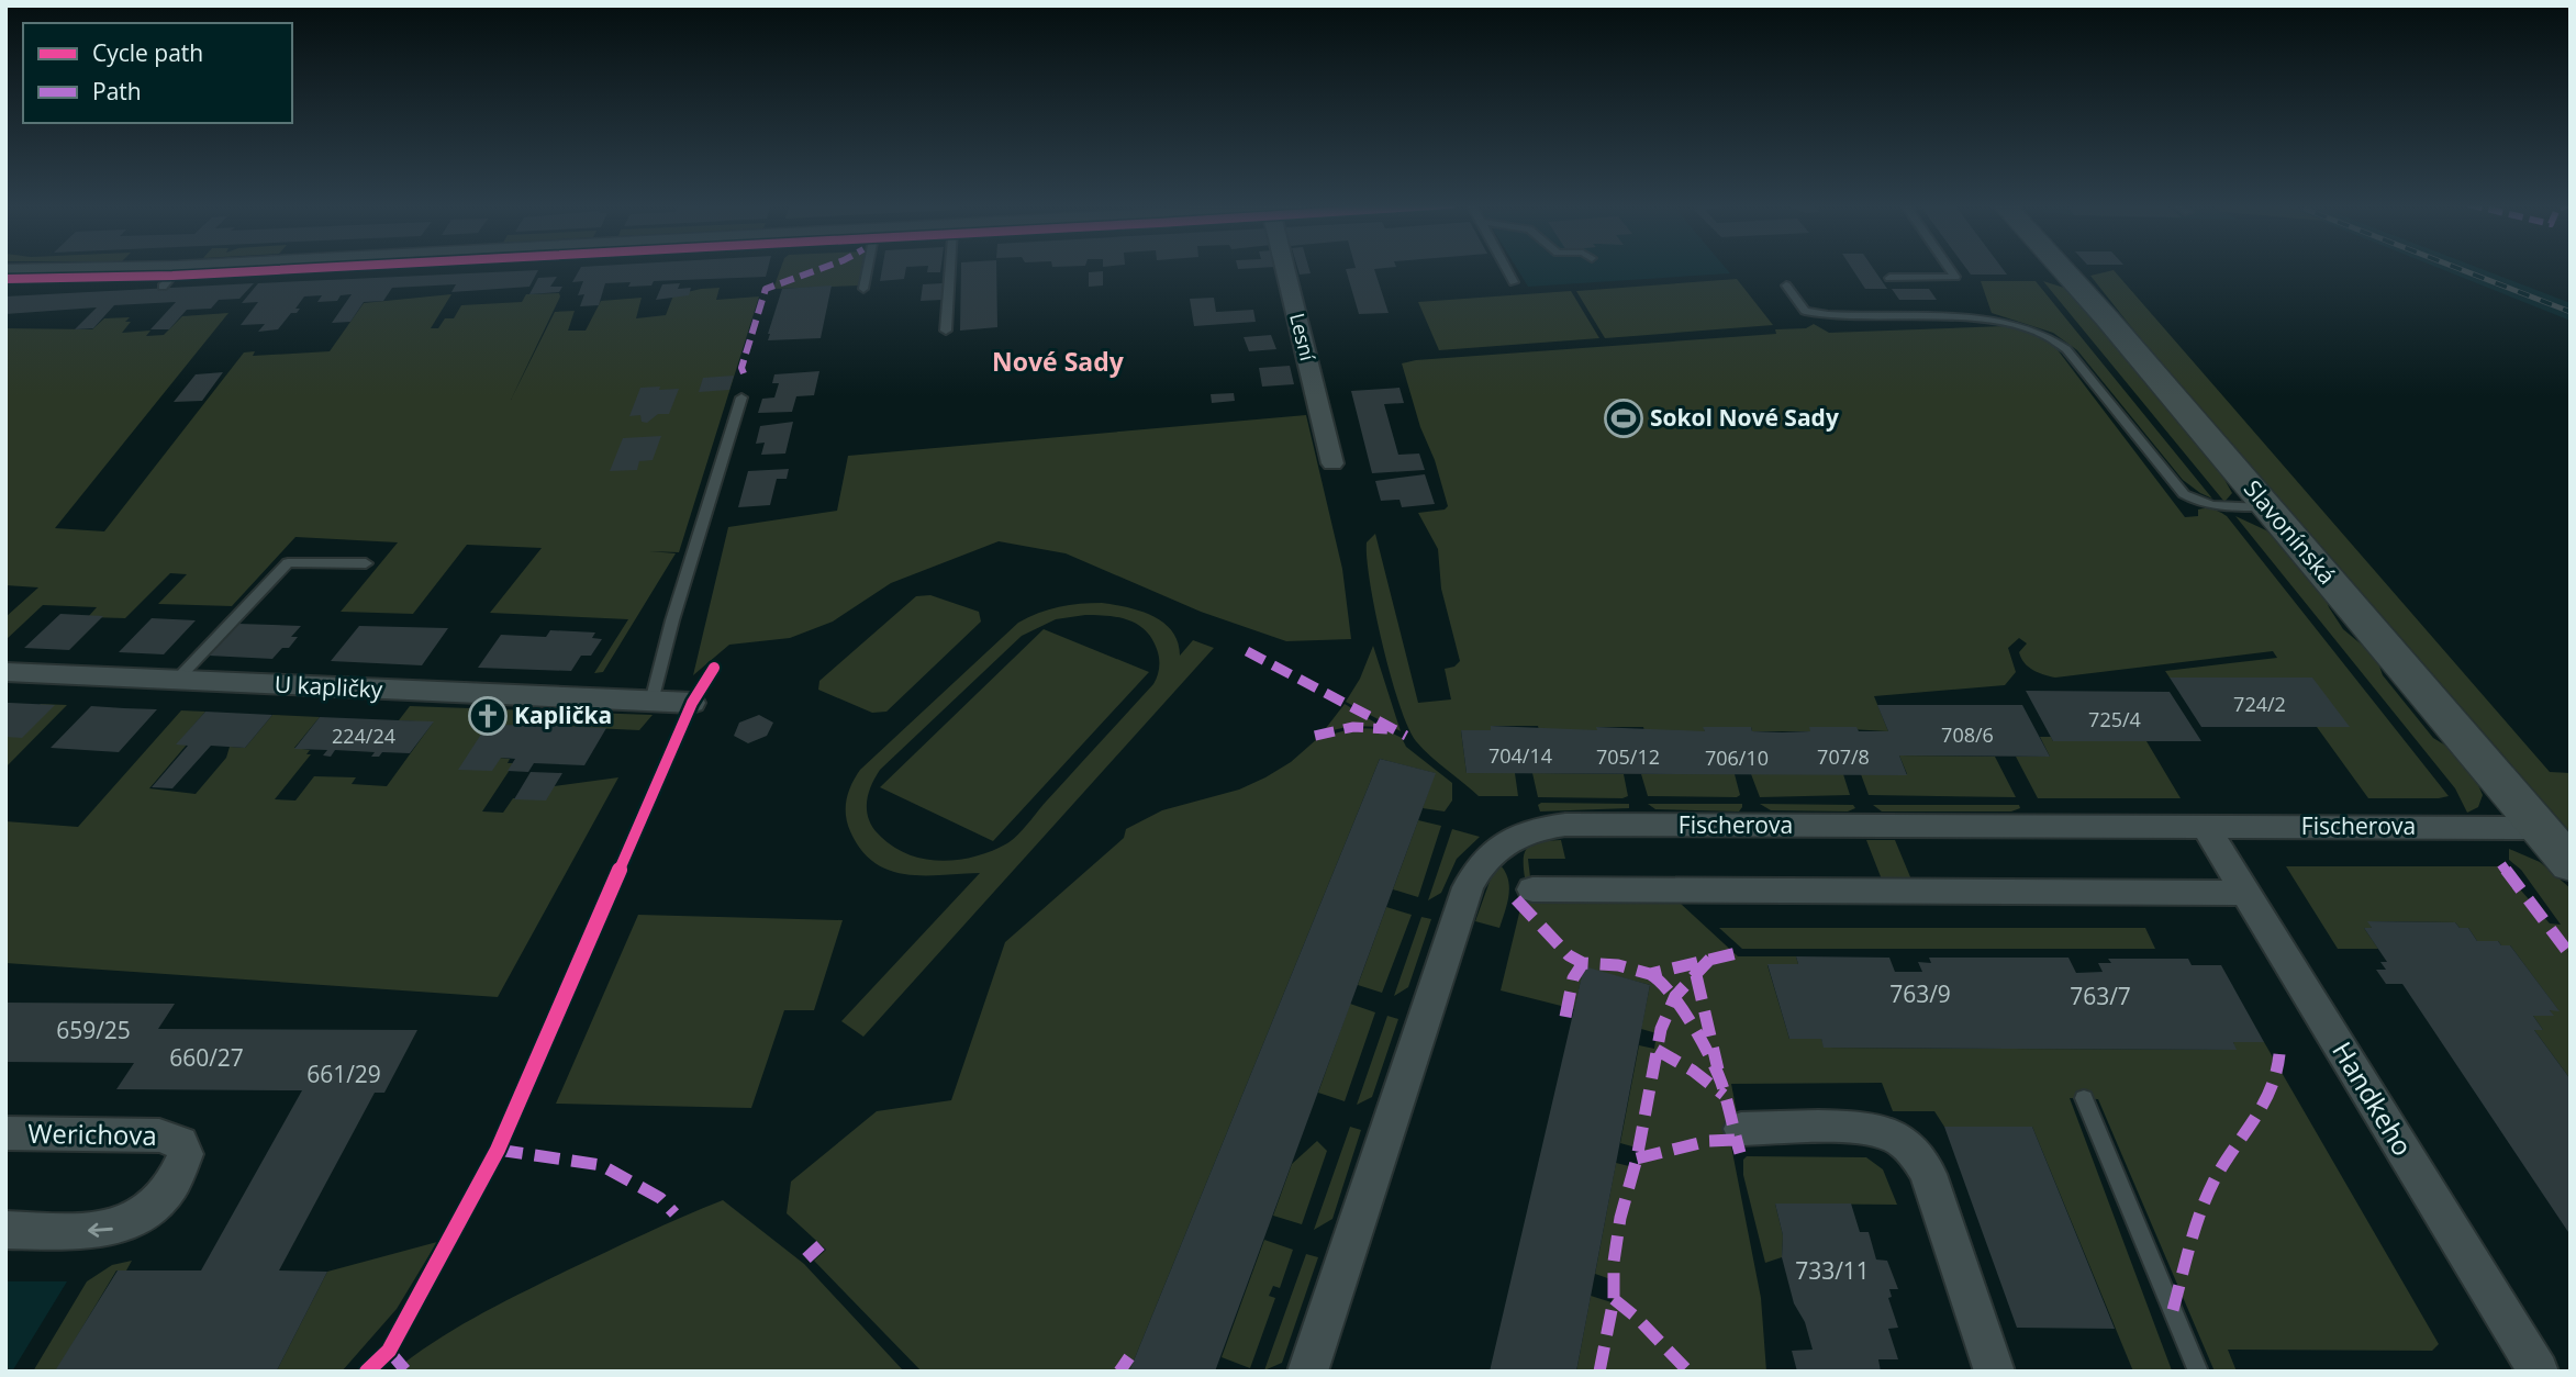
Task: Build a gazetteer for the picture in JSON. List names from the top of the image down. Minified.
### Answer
{"streets":{"main road":["Slavonínská"],"street":["Lesní","U kapličky","Fischerova","Handkeho","Werichova"]},"crossings":[["Slavonínská","Fischerova"],["Fischerova","Handkeho"]],"districts":["Nové Sady"],"places":{"sports":["Sokol Nové Sady"],"church":["Kaplička"]},"house_numbers":["724/2","725/4","708/6","224/24","704/14","705/12","707/8","706/10","763/9","763/7","659/25","660/27","661/29","733/11"],"legend":["Cycle path","Path"]}
